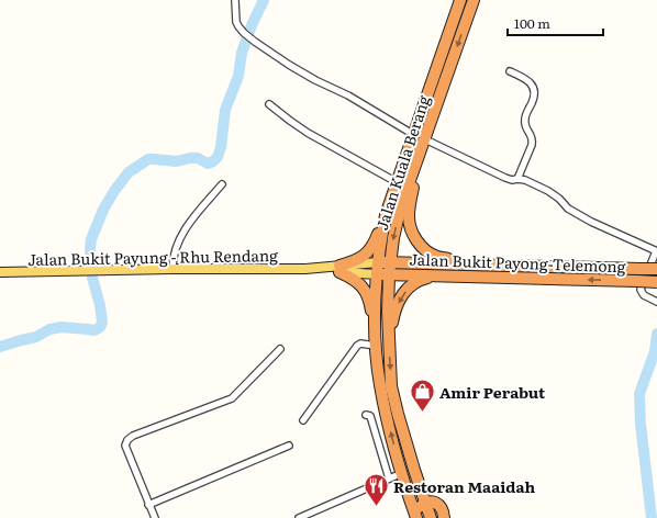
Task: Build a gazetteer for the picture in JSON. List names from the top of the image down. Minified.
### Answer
{"streets":{"highway":["Jalan Kuala Berang","Jalan Bukit Payong-Telemong"],"main road":["Jalan Bukit Payung - Rhu Rendang"]},"crossings":[["Jalan Kuala Berang","Jalan Bukit Payong-Telemong"]],"places":{"shop":["Amir Perabut"],"restaurant":["Restoran Maaidah"]},"scale_bar":"100 m"}
